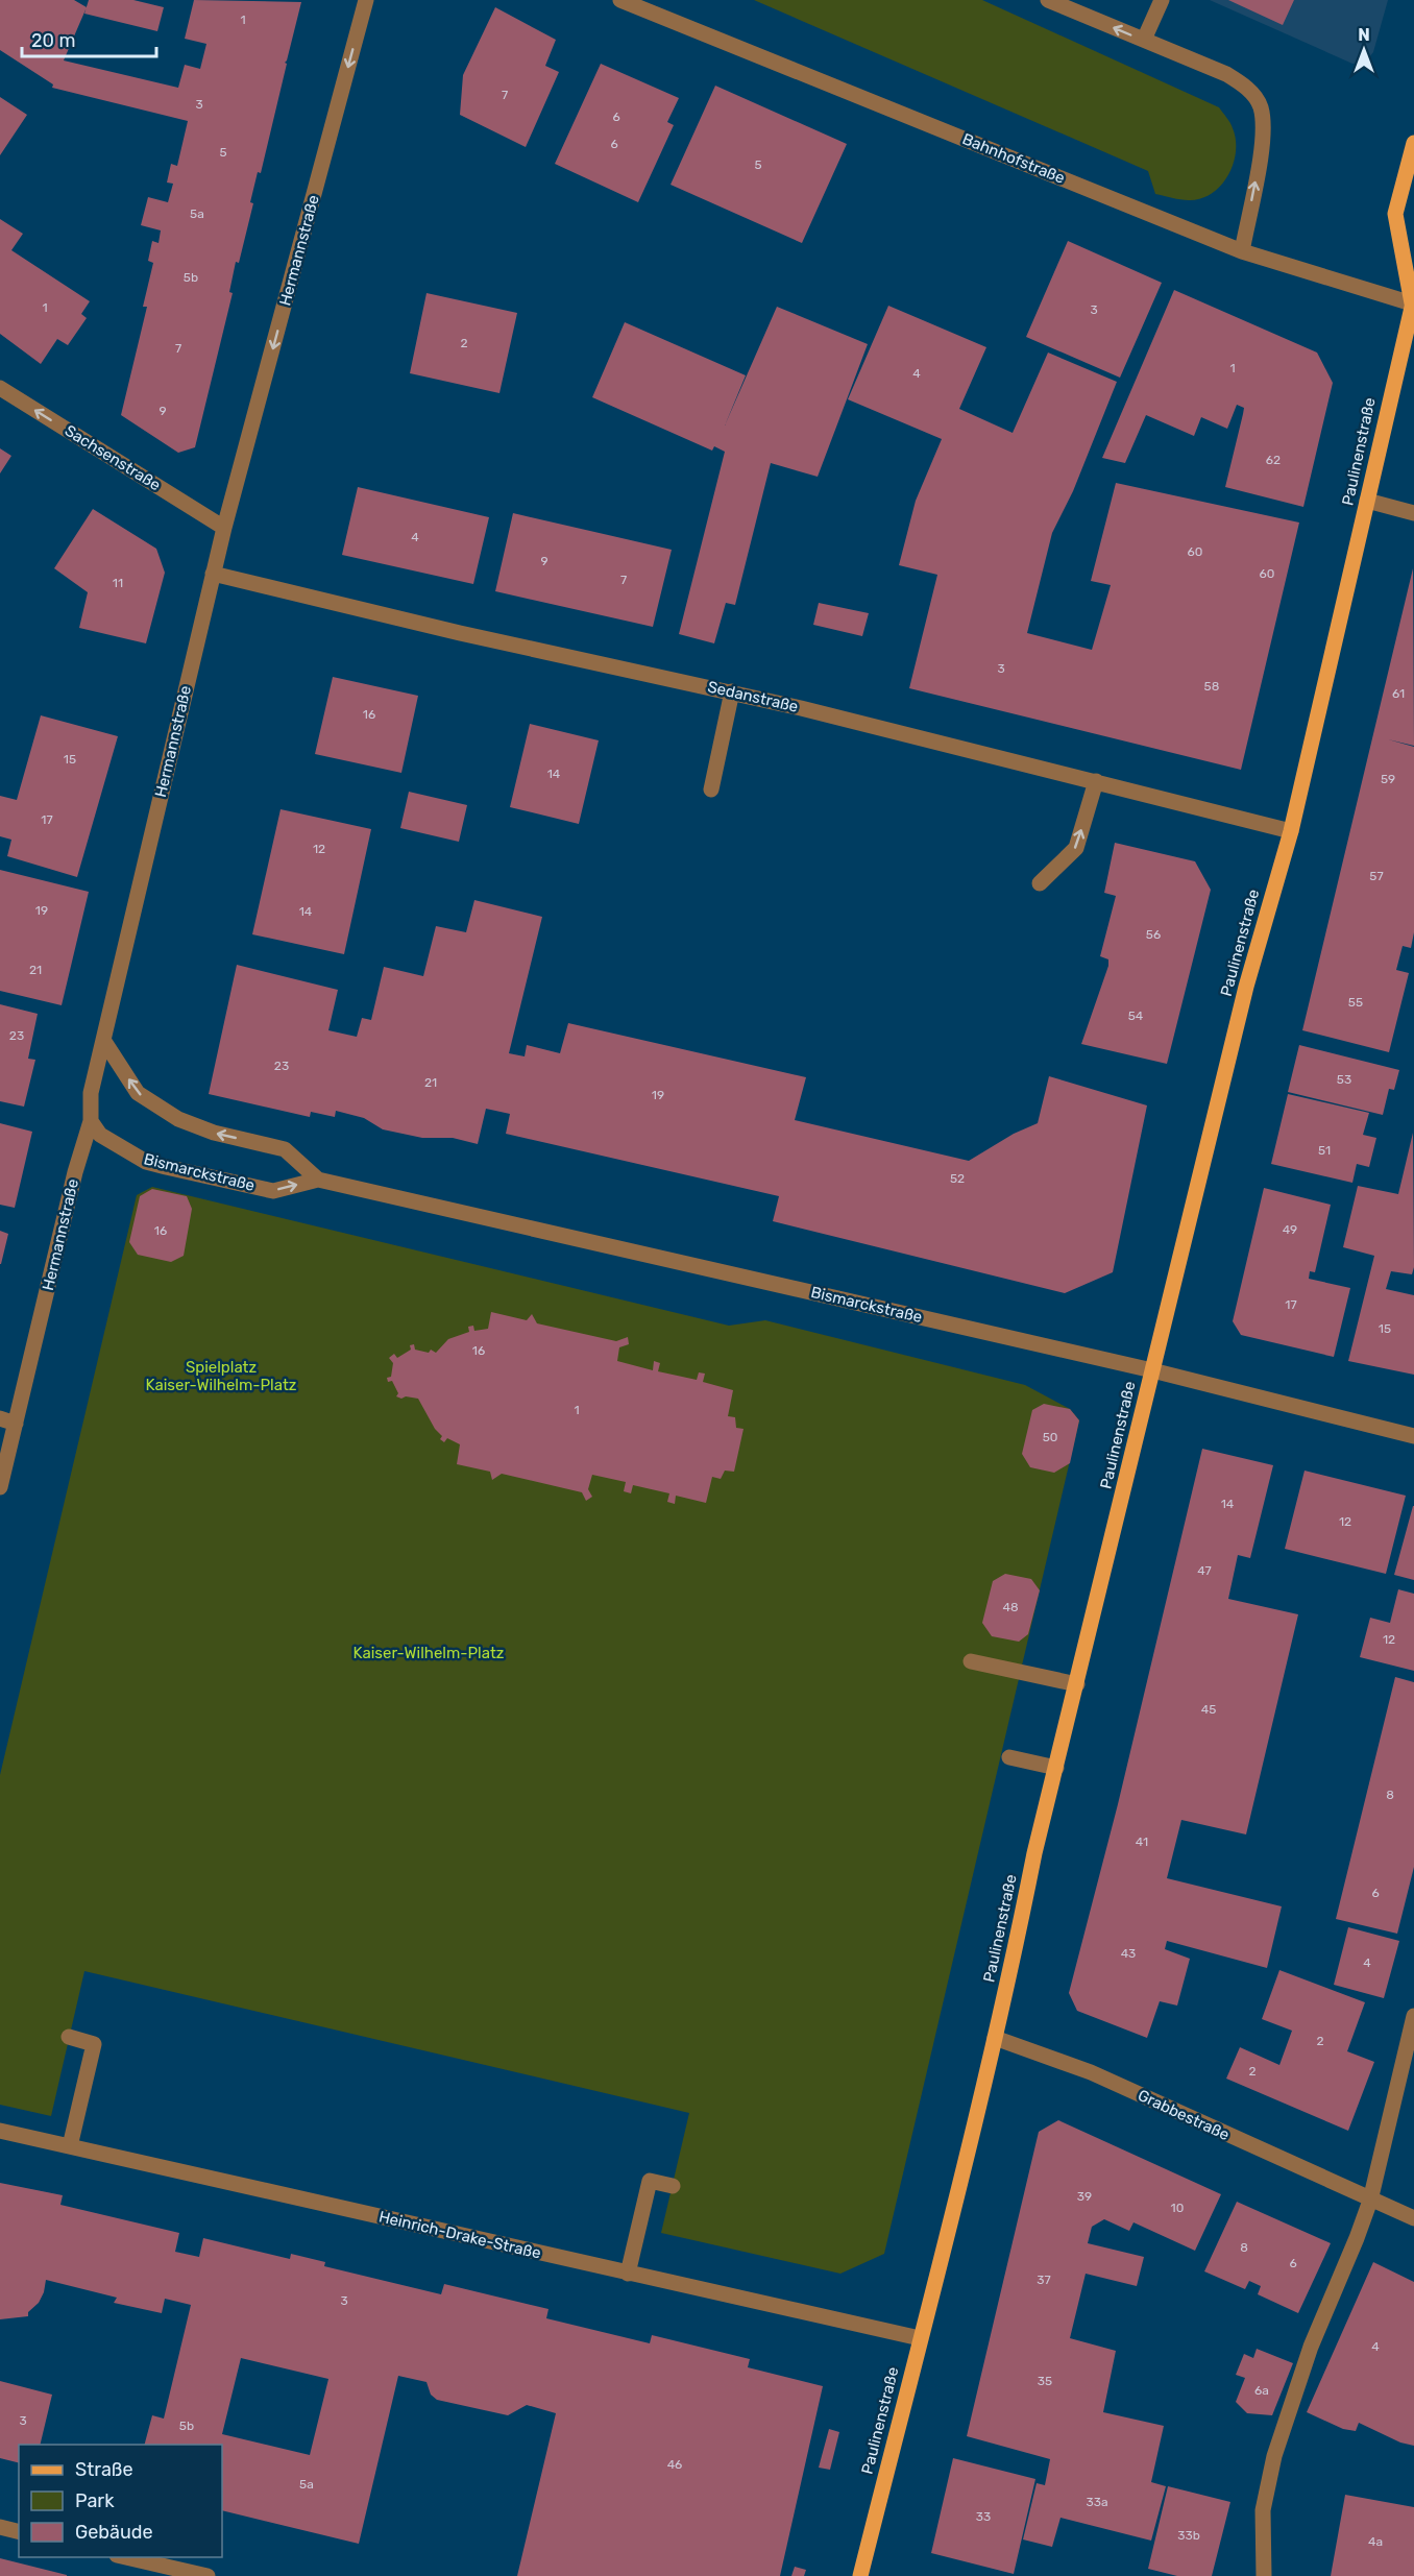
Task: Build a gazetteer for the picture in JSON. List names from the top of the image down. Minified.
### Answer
{"streets":{"main road":["Paulinenstraße"],"street":["Bahnhofstraße","Hermannstraße","Sachsenstraße","Sedanstraße","Bismarckstraße","Grabbestraße","Heinrich-Drake-Straße"]},"crossings":[["Bahnhofstraße","Paulinenstraße"],["Hermannstraße","Sachsenstraße"],["Hermannstraße","Sedanstraße"],["Hermannstraße","Bismarckstraße"],["Paulinenstraße","Sedanstraße"],["Paulinenstraße","Bismarckstraße"],["Paulinenstraße","Grabbestraße"],["Paulinenstraße","Heinrich-Drake-Straße"]],"one_way":["Hermannstraße","Sachsenstraße"],"parks":["Spielplatz Kaiser-Wilhelm-Platz","Kaiser-Wilhelm-Platz"],"house_numbers":["1","7","3","6","6","5","5","5a","5b","1","3","2","7","1","4","9","62","4","60","9","60","7","11","3","58","61","16","15","14","59","17","12","57","19","14","56","21","55","54","23","23","53","21","19","51","52","49","16","17","15","16","1","50","14","12","47","48","12","45","8","41","6","43","4","2","2","39","10","8","6","37","3","4","35","6a","3","5b","46","5a","33a","33","33b","4a"],"legend":["Straße","Park","Gebäude"],"scale_bar":"20 m","north":"top"}
